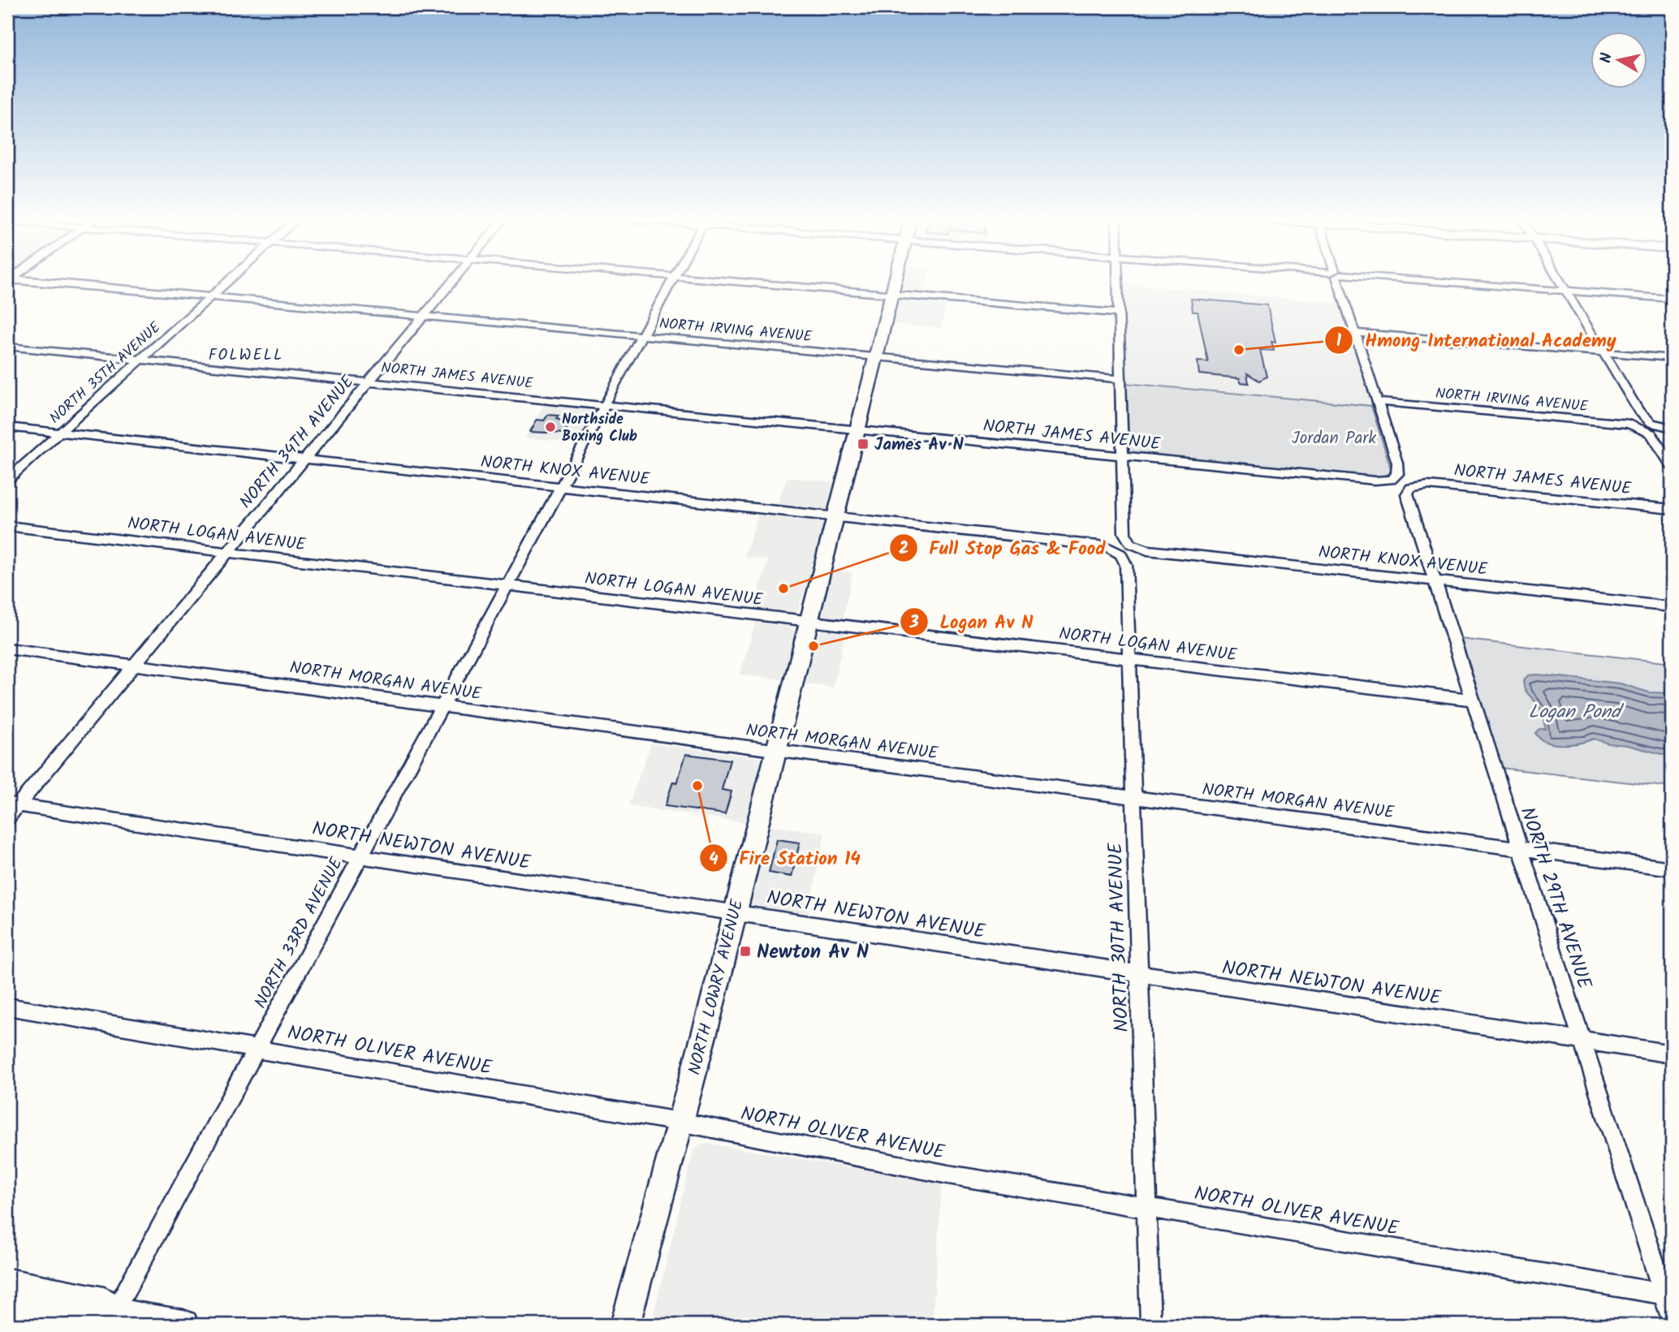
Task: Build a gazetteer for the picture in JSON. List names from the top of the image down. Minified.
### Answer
{"streets":{"main road":["NORTH LOWRY AVENUE"],"street":["NORTH IRVING AVENUE","NORTH 35TH AVENUE","NORTH JAMES AVENUE","NORTH 34TH AVENUE","NORTH KNOX AVENUE","NORTH LOGAN AVENUE","NORTH MORGAN AVENUE","NORTH NEWTON AVENUE","NORTH 29TH AVENUE","NORTH 33RD AVENUE","NORTH 30TH AVENUE","NORTH OLIVER AVENUE"]},"crossings":[["NORTH IRVING AVENUE","NORTH 35TH AVENUE"],["NORTH IRVING AVENUE","NORTH JAMES AVENUE"],["NORTH IRVING AVENUE","NORTH 34TH AVENUE"],["NORTH IRVING AVENUE","NORTH 33RD AVENUE"],["NORTH IRVING AVENUE","NORTH 30TH AVENUE"],["NORTH IRVING AVENUE","NORTH LOWRY AVENUE"],["NORTH 35TH AVENUE","NORTH JAMES AVENUE"],["NORTH 35TH AVENUE","NORTH KNOX AVENUE"],["NORTH JAMES AVENUE","NORTH 34TH AVENUE"],["NORTH JAMES AVENUE","NORTH 29TH AVENUE"],["NORTH JAMES AVENUE","NORTH 33RD AVENUE"],["NORTH JAMES AVENUE","NORTH 30TH AVENUE"],["NORTH JAMES AVENUE","NORTH LOWRY AVENUE"],["NORTH 34TH AVENUE","NORTH KNOX AVENUE"],["NORTH 34TH AVENUE","NORTH LOGAN AVENUE"],["NORTH 34TH AVENUE","NORTH MORGAN AVENUE"],["NORTH 34TH AVENUE","NORTH NEWTON AVENUE"],["NORTH KNOX AVENUE","NORTH 29TH AVENUE"],["NORTH KNOX AVENUE","NORTH 33RD AVENUE"],["NORTH KNOX AVENUE","NORTH 30TH AVENUE"],["NORTH KNOX AVENUE","NORTH LOWRY AVENUE"],["NORTH LOGAN AVENUE","NORTH 29TH AVENUE"],["NORTH LOGAN AVENUE","NORTH 33RD AVENUE"],["NORTH LOGAN AVENUE","NORTH 30TH AVENUE"],["NORTH LOGAN AVENUE","NORTH LOWRY AVENUE"],["NORTH MORGAN AVENUE","NORTH 29TH AVENUE"],["NORTH MORGAN AVENUE","NORTH 33RD AVENUE"],["NORTH MORGAN AVENUE","NORTH 30TH AVENUE"],["NORTH MORGAN AVENUE","NORTH LOWRY AVENUE"],["NORTH NEWTON AVENUE","NORTH 29TH AVENUE"],["NORTH NEWTON AVENUE","NORTH 33RD AVENUE"],["NORTH NEWTON AVENUE","NORTH 30TH AVENUE"],["NORTH NEWTON AVENUE","NORTH LOWRY AVENUE"],["NORTH 29TH AVENUE","NORTH OLIVER AVENUE"],["NORTH 33RD AVENUE","NORTH OLIVER AVENUE"],["NORTH 30TH AVENUE","NORTH OLIVER AVENUE"],["NORTH LOWRY AVENUE","NORTH OLIVER AVENUE"]],"districts":["FOLWELL"],"water":["Logan Pond"],"parks":["Jordan Park"],"places":{"other":["Hmong International Academy","Northside Boxing Club","Full Stop Gas & Food","Logan Av N","Fire Station 14"],"transit":["James Av N","Newton Av N"]},"north":"left"}
